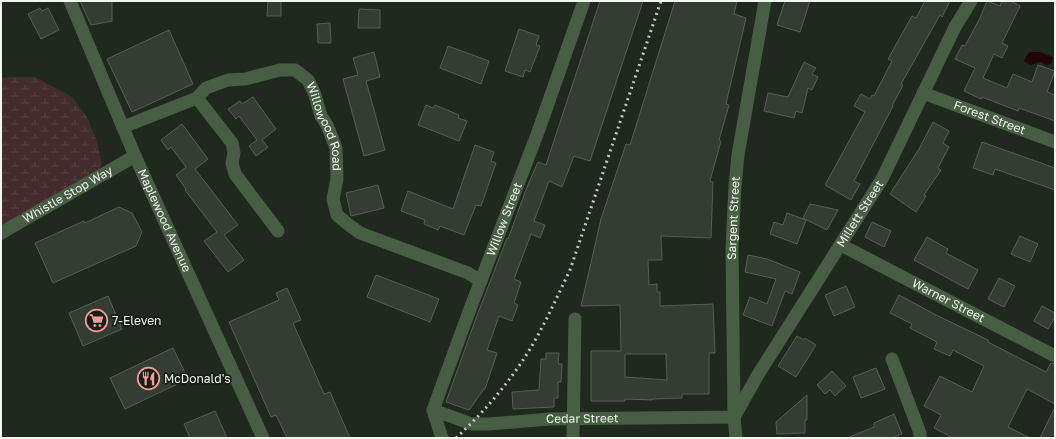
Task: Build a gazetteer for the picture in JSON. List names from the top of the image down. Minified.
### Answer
{"streets":{"street":["Forest Street","Willowood Road","Whistle Stop Way","Millett Street","Sargent Street","Maplewood Avenue","Willow Street","Warner Street","Cedar Street"]},"crossings":[["Forest Street","Millett Street"],["Willowood Road","Maplewood Avenue"],["Willowood Road","Willow Street"],["Whistle Stop Way","Maplewood Avenue"],["Millett Street","Sargent Street"],["Millett Street","Warner Street"],["Millett Street","Cedar Street"],["Sargent Street","Cedar Street"],["Willow Street","Cedar Street"]],"places":{"supermarket":["7-Eleven"],"restaurant":["McDonald's"]}}
